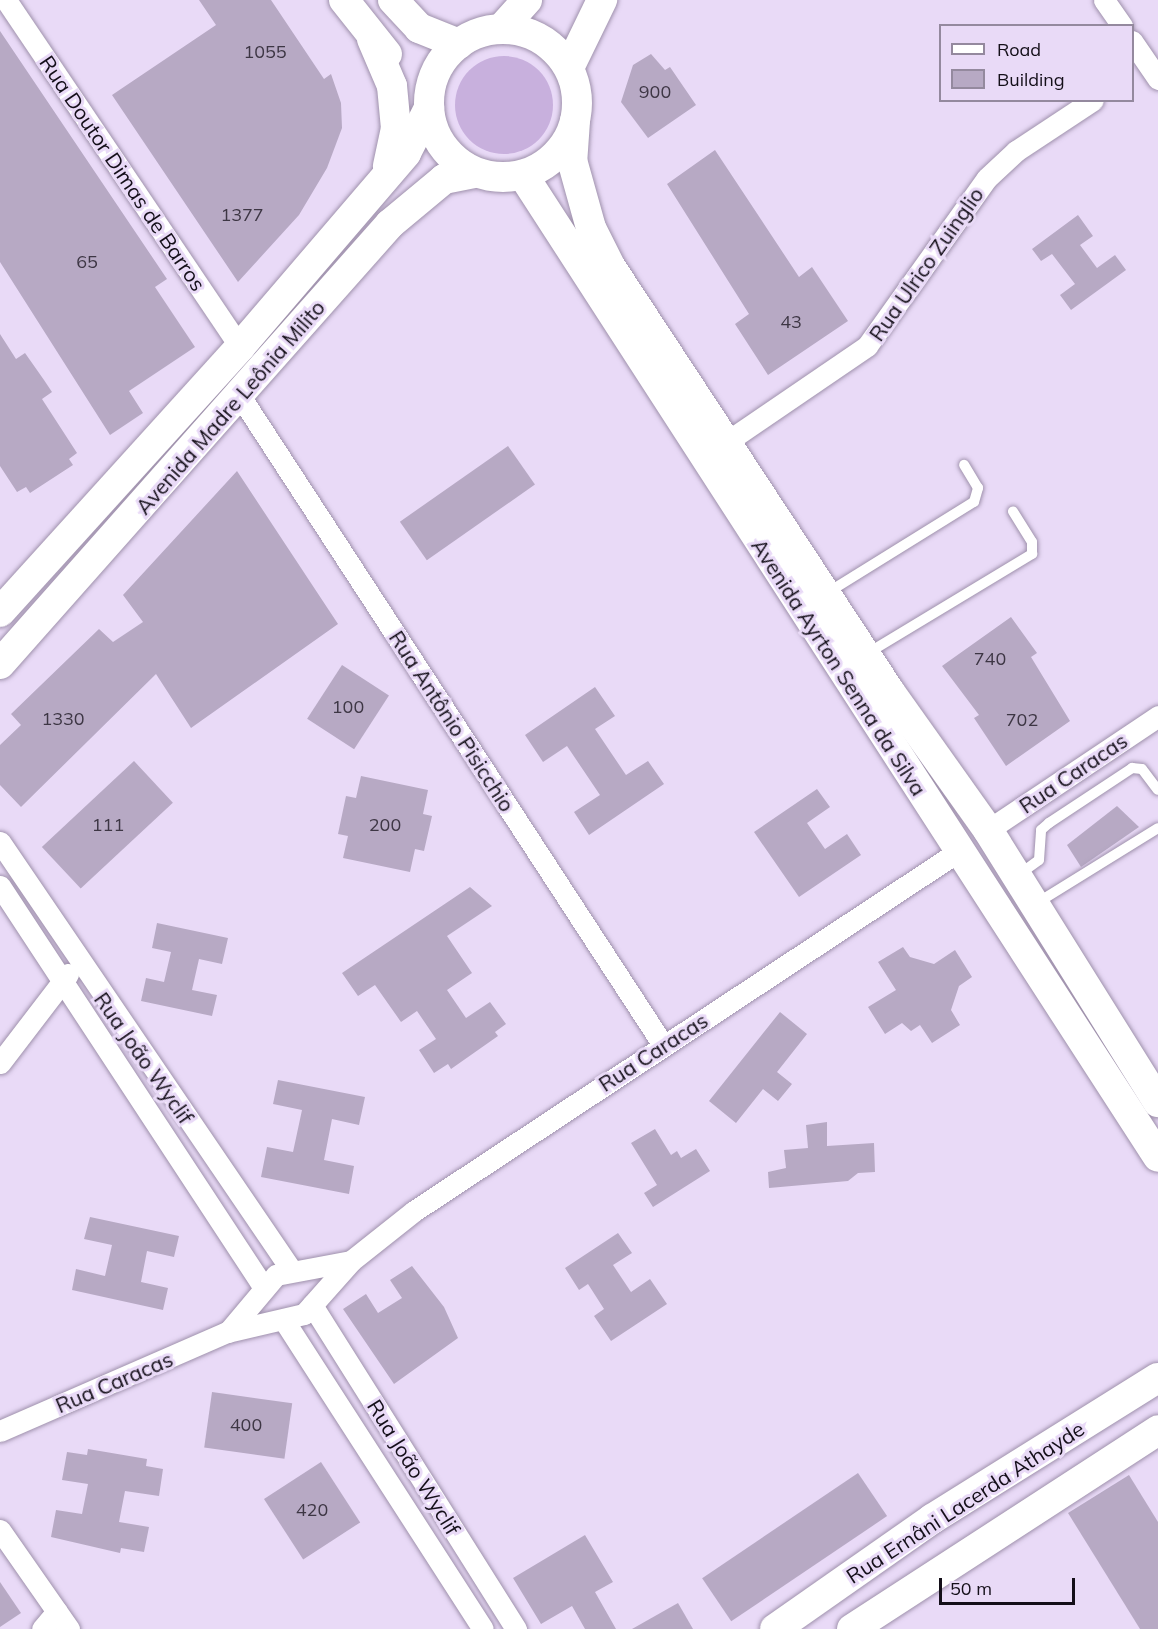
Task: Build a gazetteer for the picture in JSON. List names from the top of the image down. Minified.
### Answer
{"streets":{"main road":["Avenida Madre Leônia Milito","Avenida Ayrton Senna da Silva","Rua Ernâni Lacerda Athayde"],"street":["Rua Doutor Dimas de Barros","Rua Ulrico Zuinglio","Rua Antônio Pisicchio","Rua Caracas","Rua João Wyclif"]},"crossings":[["Rua Doutor Dimas de Barros","Avenida Madre Leônia Milito"],["Rua Ulrico Zuinglio","Avenida Ayrton Senna da Silva"],["Avenida Madre Leônia Milito","Avenida Ayrton Senna da Silva"],["Avenida Madre Leônia Milito","Rua Antônio Pisicchio"],["Avenida Ayrton Senna da Silva","Rua Caracas"],["Rua Antônio Pisicchio","Rua Caracas"],["Rua Caracas","Rua João Wyclif"]],"house_numbers":["1055","900","1377","65","43","740","100","1330","702","111","200","400","420"],"legend":["Road","Building"],"scale_bar":"50 m"}
